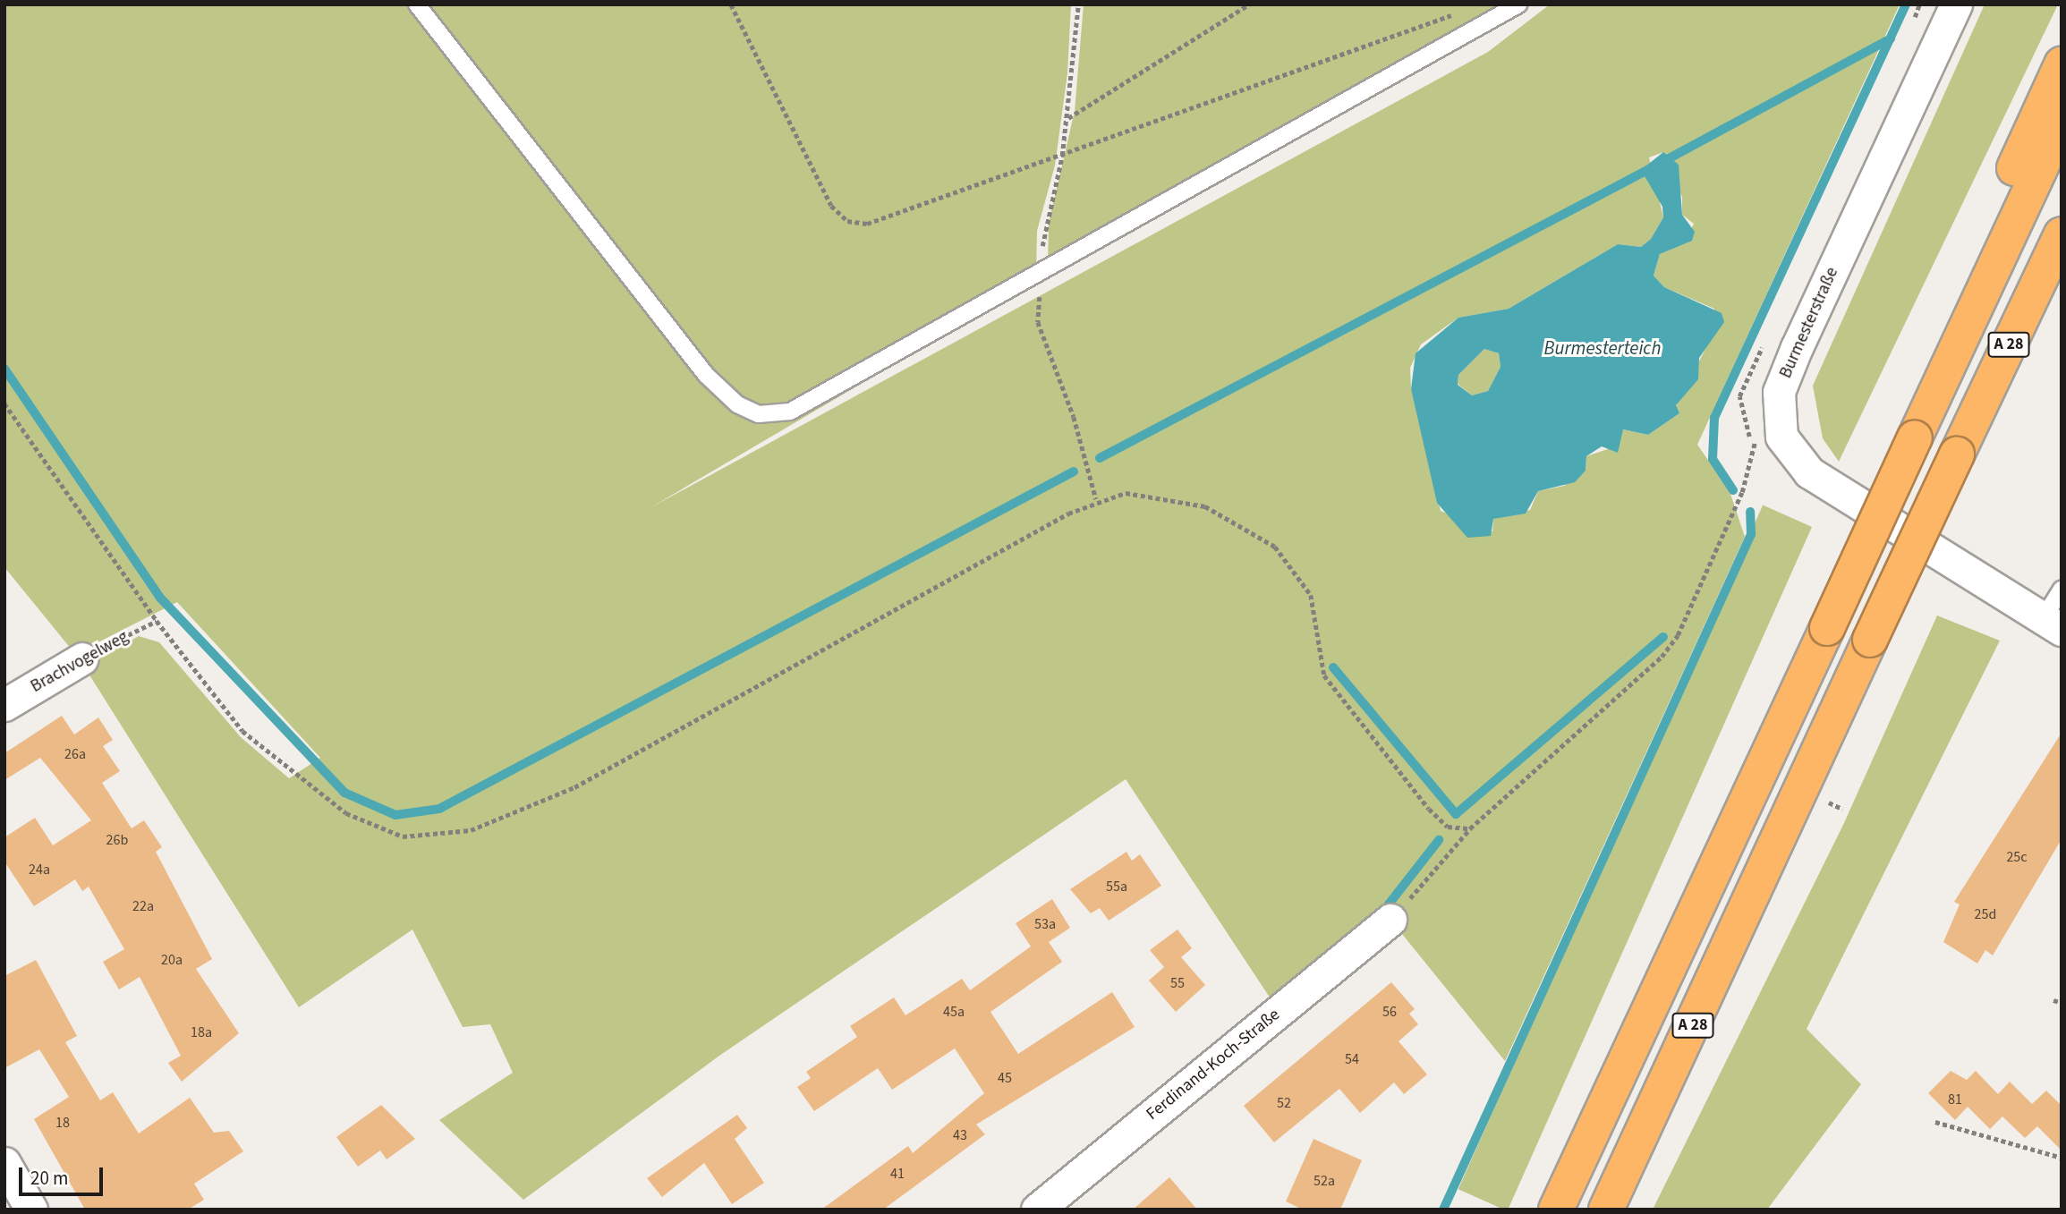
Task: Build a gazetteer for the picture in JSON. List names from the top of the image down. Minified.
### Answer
{"streets":{"highway":["A 28"],"street":["Burmesterstraße","Brachvogelweg","Ferdinand-Koch-Straße"]},"water":["Burmesterteich"],"house_numbers":["26a","26b","25c","24a","55a","22a","25d","53a","20a","55","45a","56","18a","54","45","81","52","18","43","41","52a"],"scale_bar":"20 m"}
